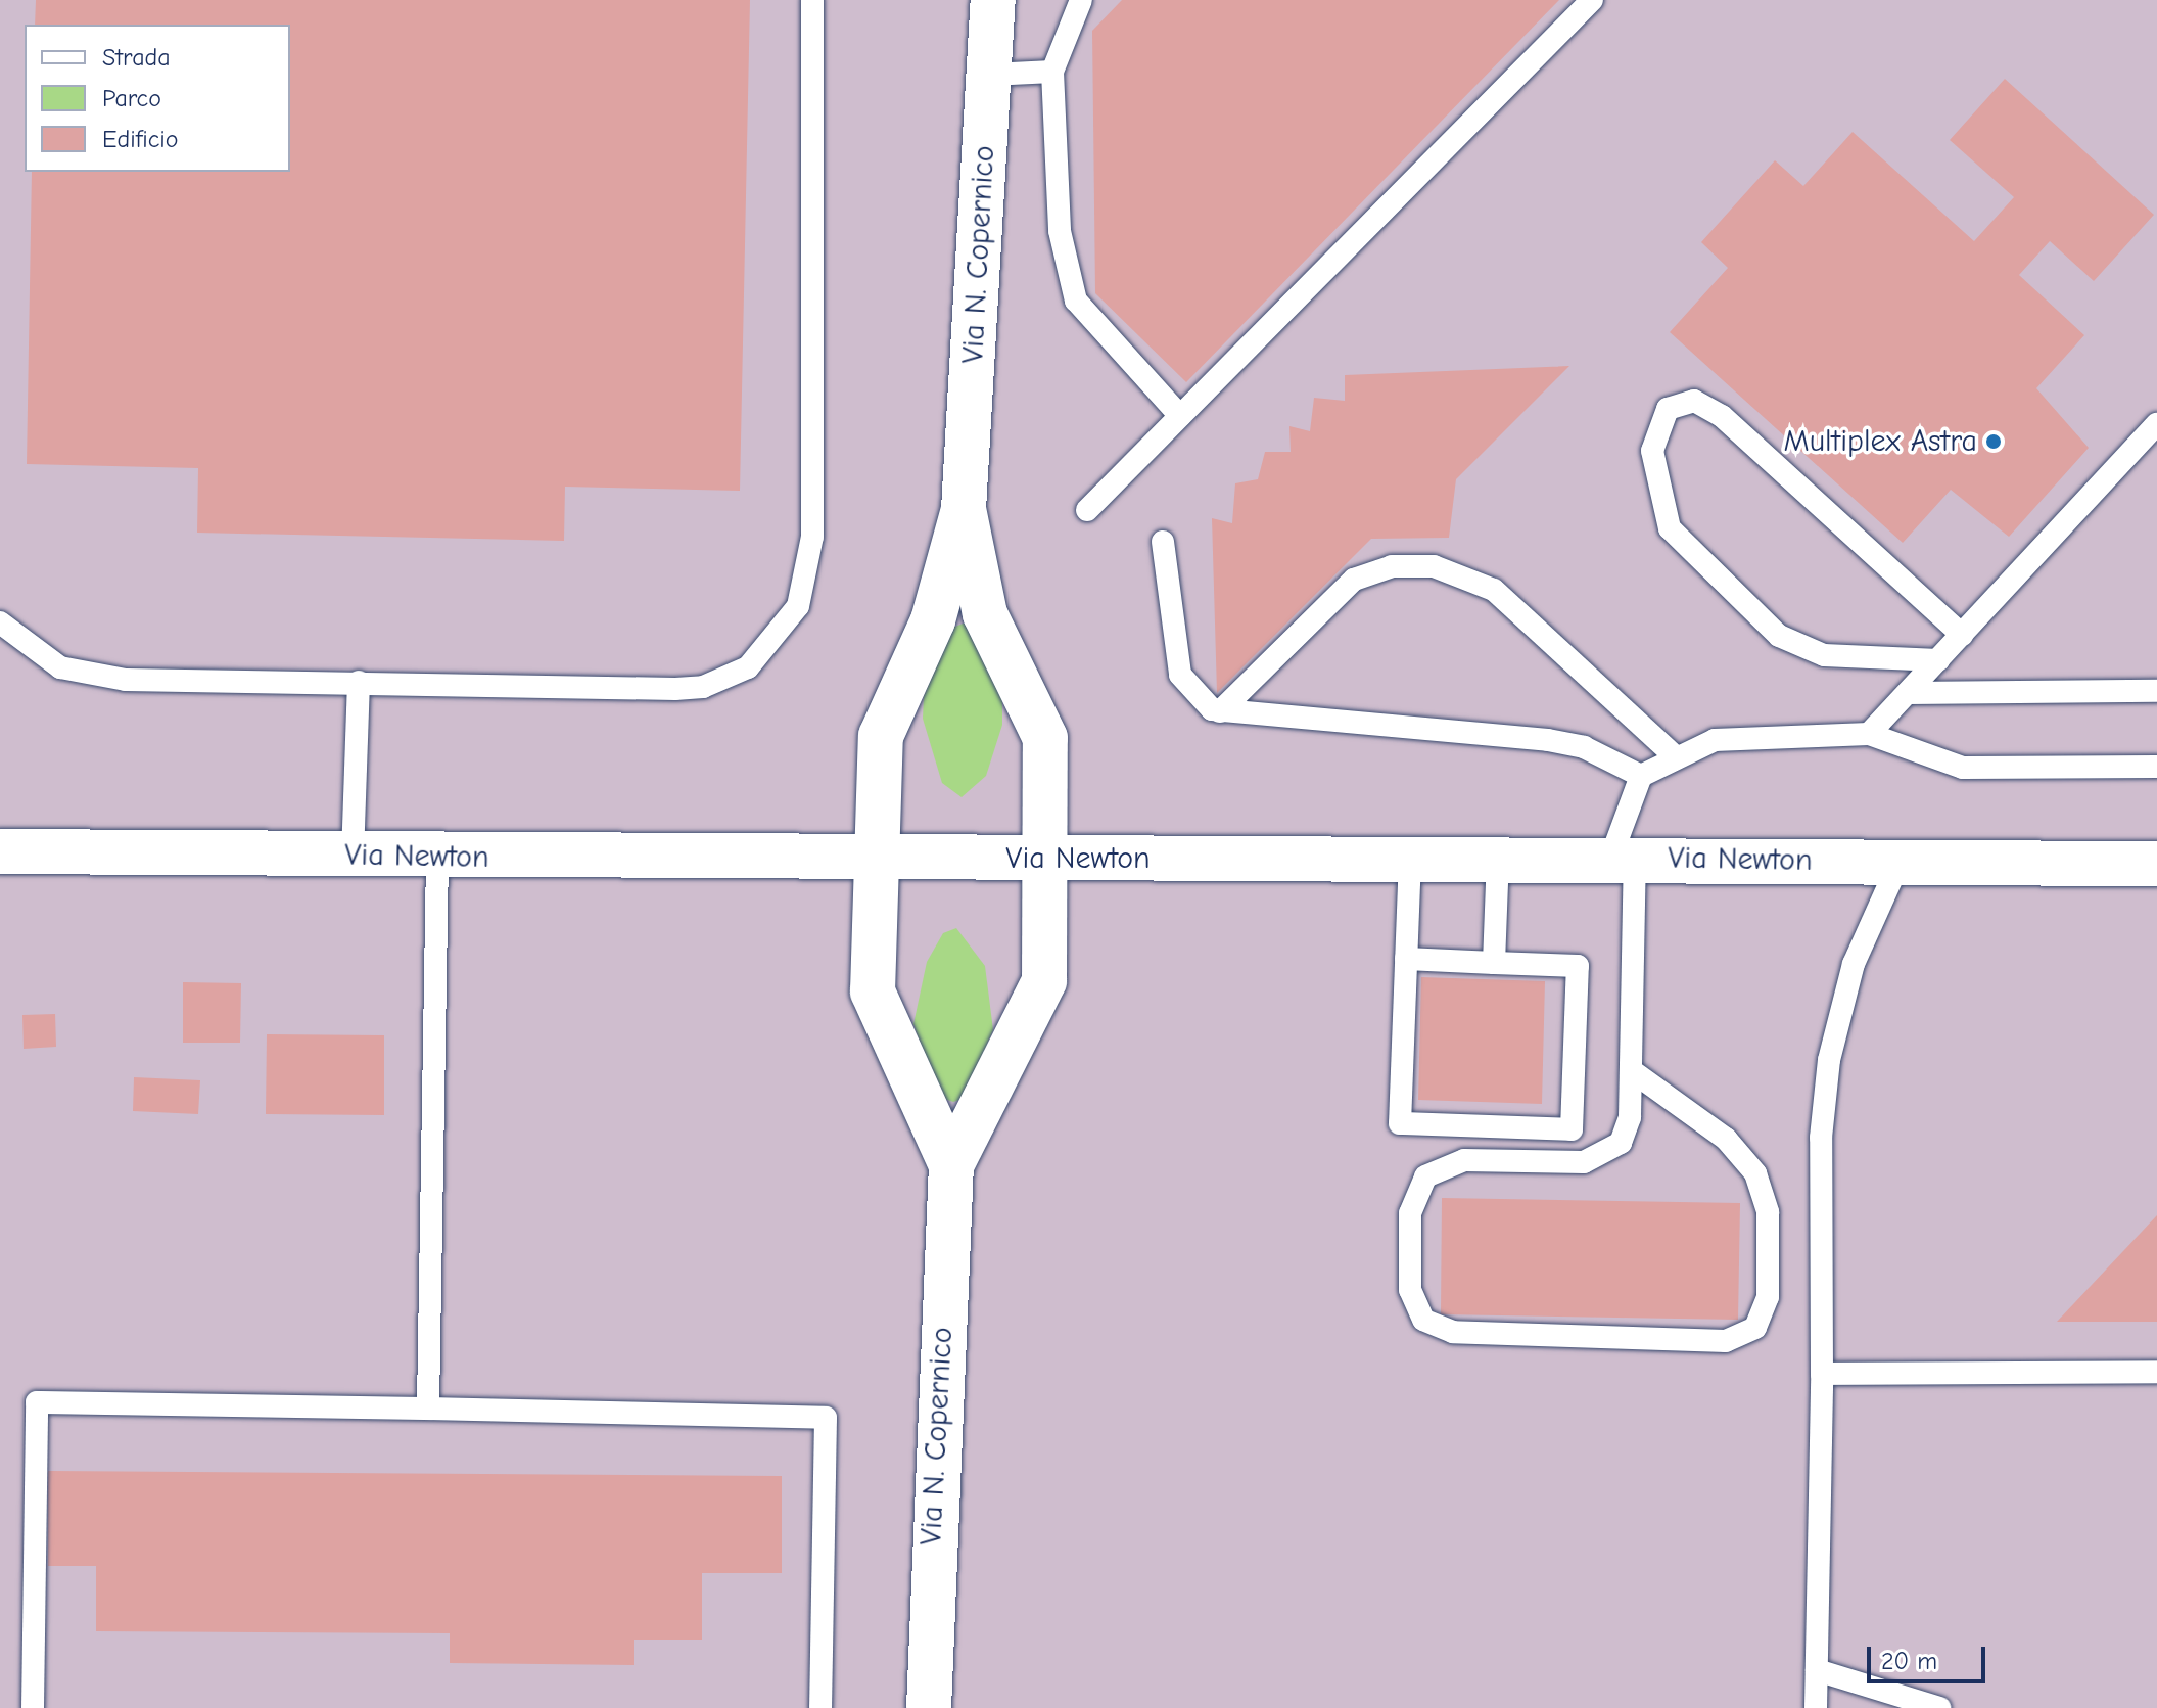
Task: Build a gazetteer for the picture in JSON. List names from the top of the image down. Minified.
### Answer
{"streets":{"street":["Via N. Copernico","Via Newton"]},"places":["Multiplex Astra"],"legend":["Strada","Parco","Edificio"],"scale_bar":"20 m"}
